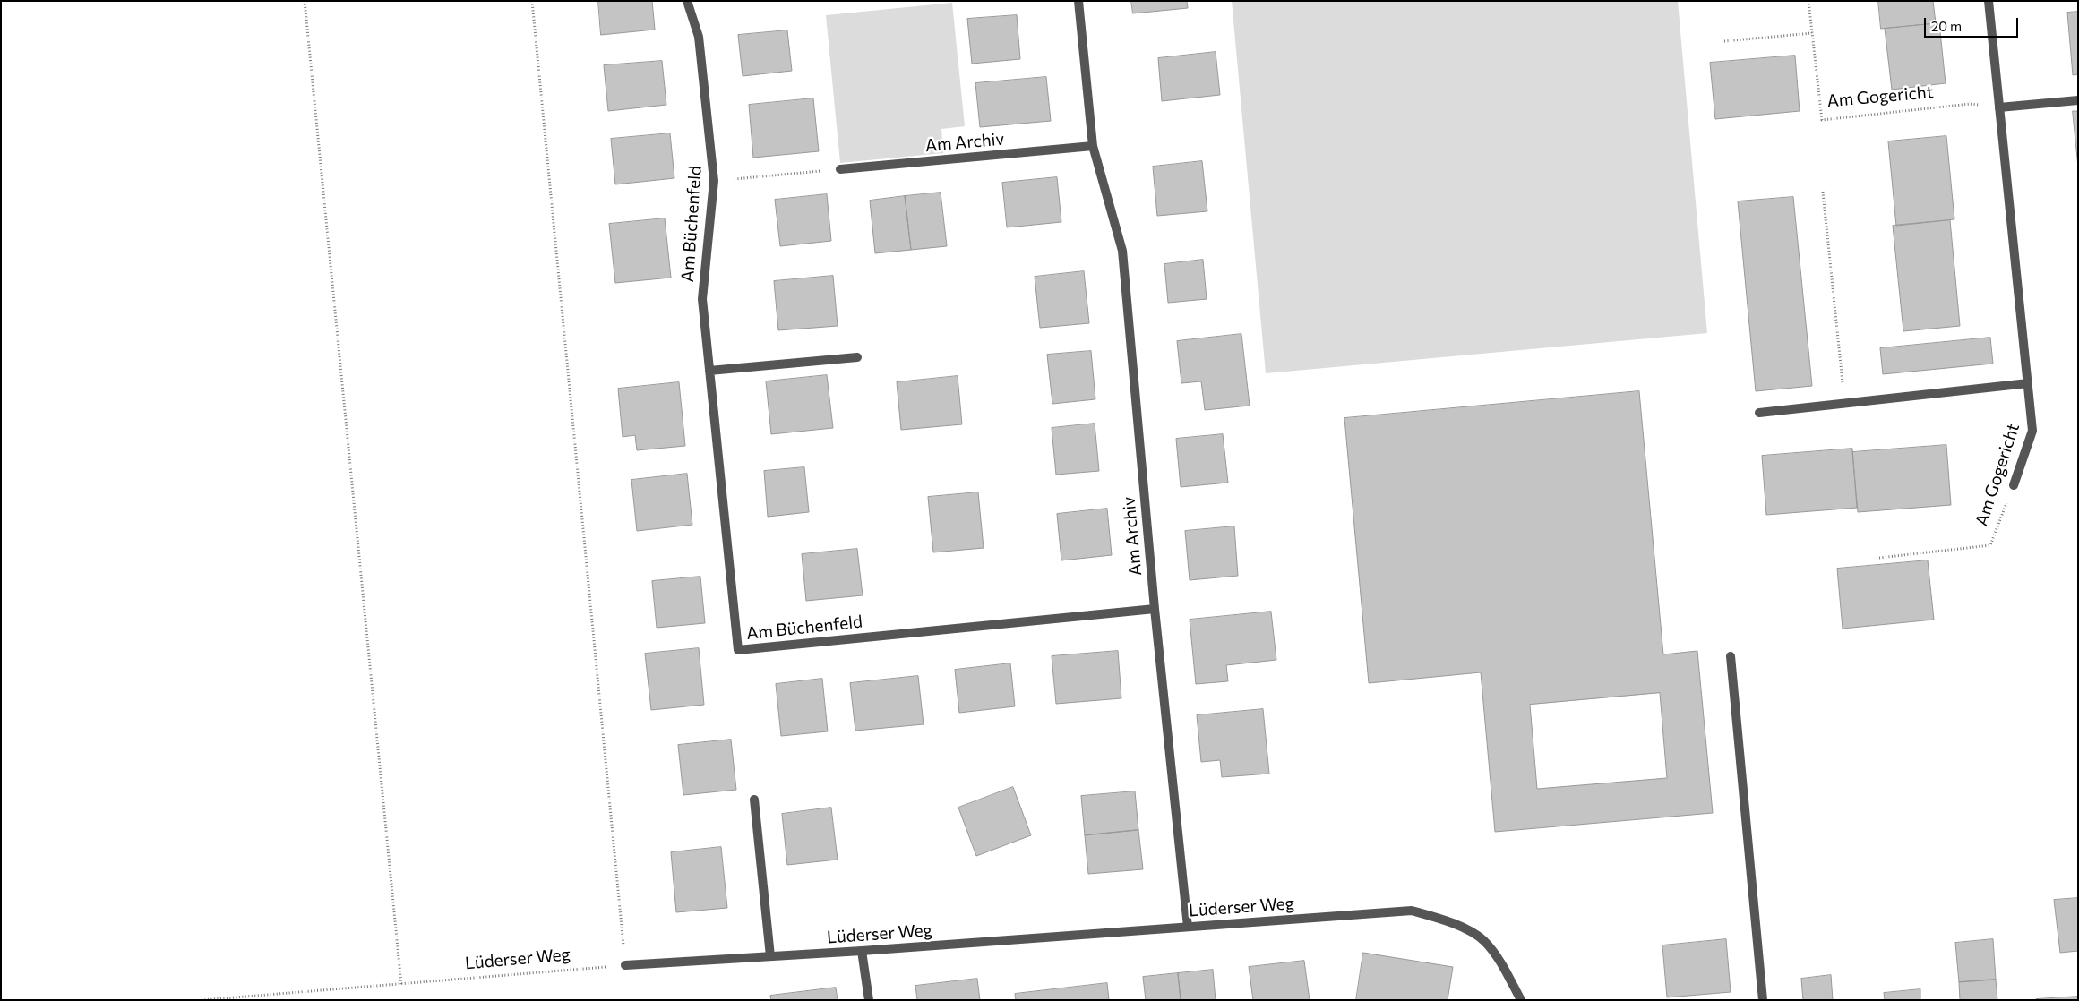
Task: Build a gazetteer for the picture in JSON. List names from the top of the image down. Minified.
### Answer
{"streets":{"street":["Am Gogericht","Am Archiv","Am Büchenfeld","Lüderser Weg"]},"crossings":[["Am Archiv","Am Büchenfeld"],["Am Archiv","Lüderser Weg"]],"scale_bar":"20 m"}
